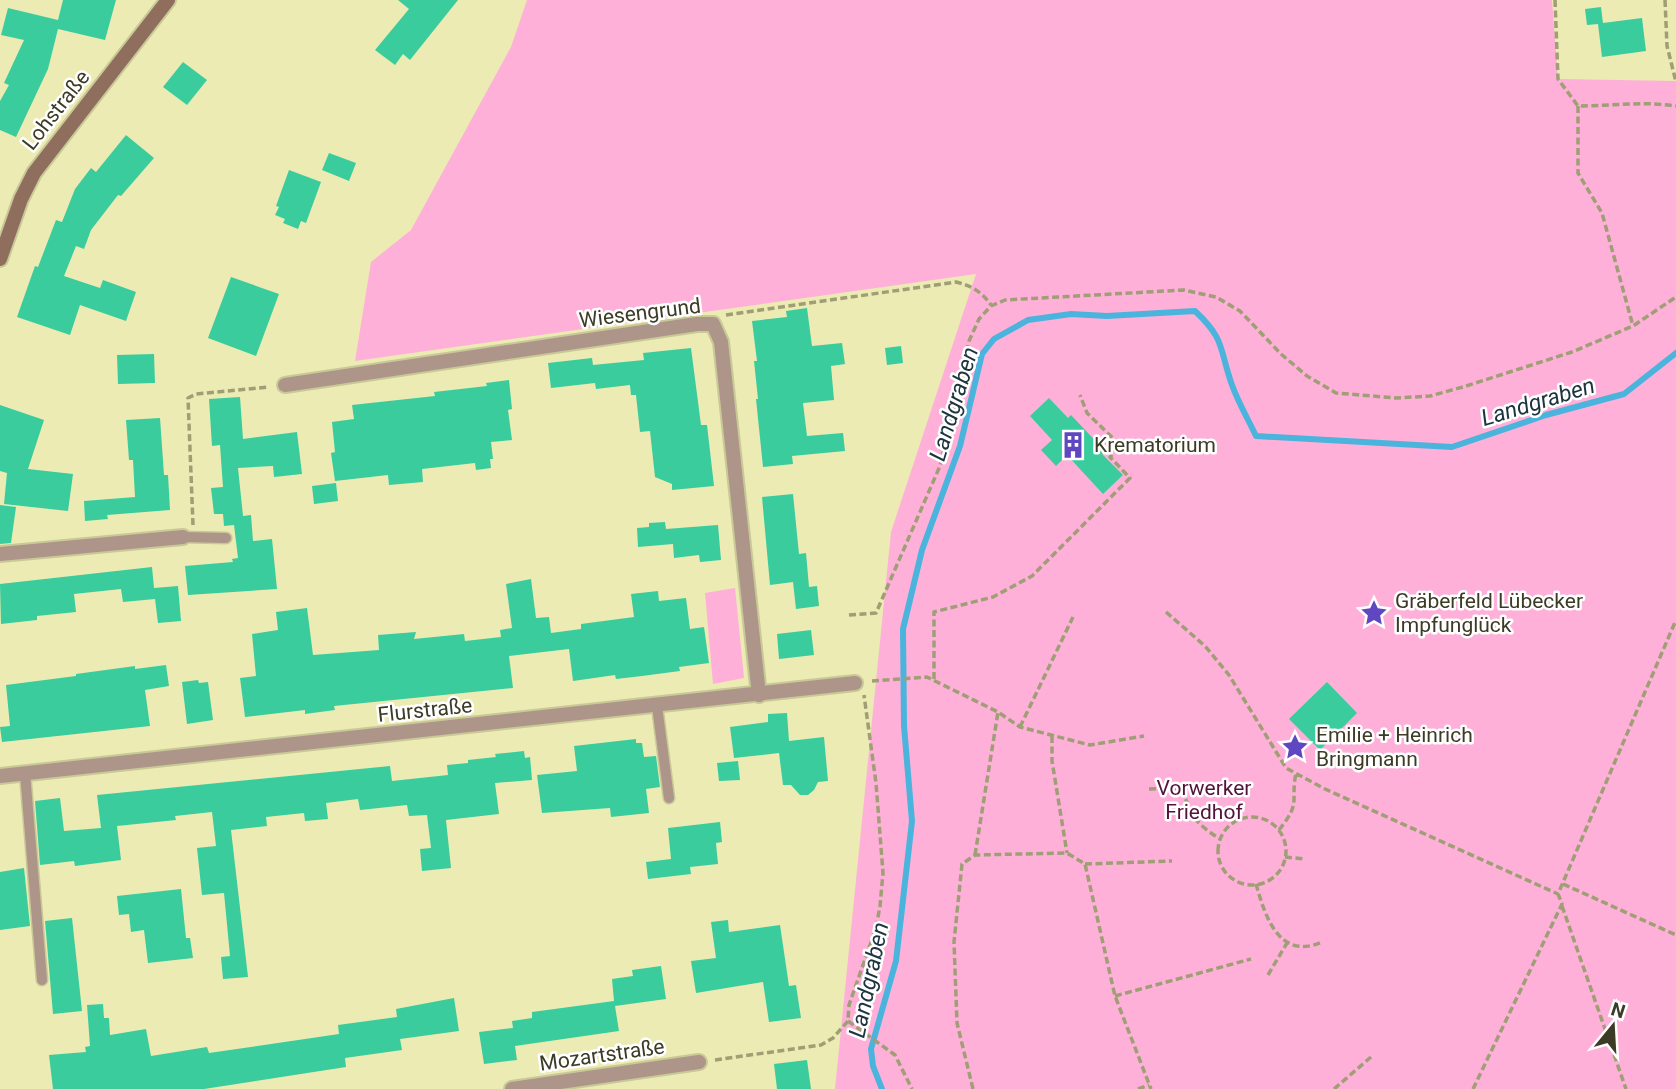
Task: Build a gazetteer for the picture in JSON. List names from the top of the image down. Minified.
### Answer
{"streets":{"main road":["Lohstraße"],"street":["Wiesengrund","Flurstraße","Mozartstraße"]},"crossings":[["Wiesengrund","Flurstraße"]],"water":["Landgraben"],"parks":["Vorwerker Friedhof"],"places":{"building":["Krematorium"],"place":["Gräberfeld Lübecker Impfunglück","Emilie + Heinrich Bringmann"]},"north":"top"}
